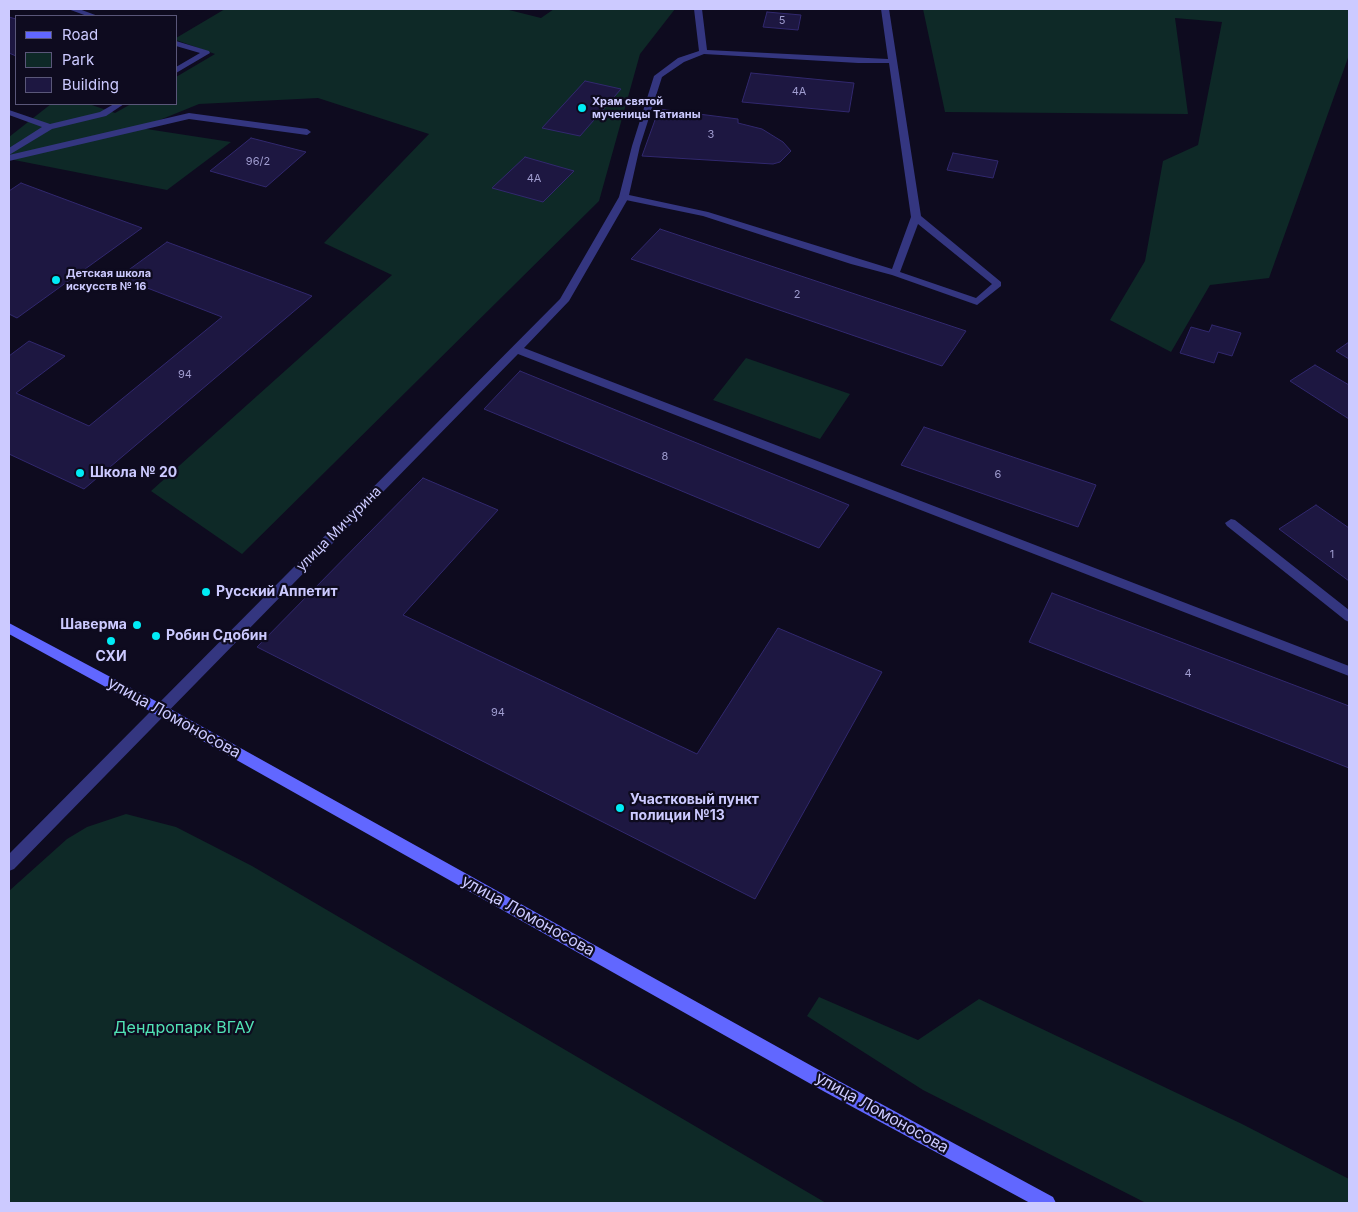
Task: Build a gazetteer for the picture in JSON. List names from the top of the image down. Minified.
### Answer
{"streets":{"main road":["улица Ломоносова"],"street":["улица Мичурина"]},"crossings":[["улица Мичурина","улица Ломоносова"]],"parks":["Дендропарк ВГАУ"],"places":["Храм святой мученицы Татианы","Детская школа искусств № 16","Школа № 20","Русский Аппетит","Шаверма","Робин Сдобин","СХИ","Участковый пункт полиции №13"],"house_numbers":["5","4А","3","96/2","4А","2","94","8","6","1","4","94"],"legend":["Road","Park","Building"]}
